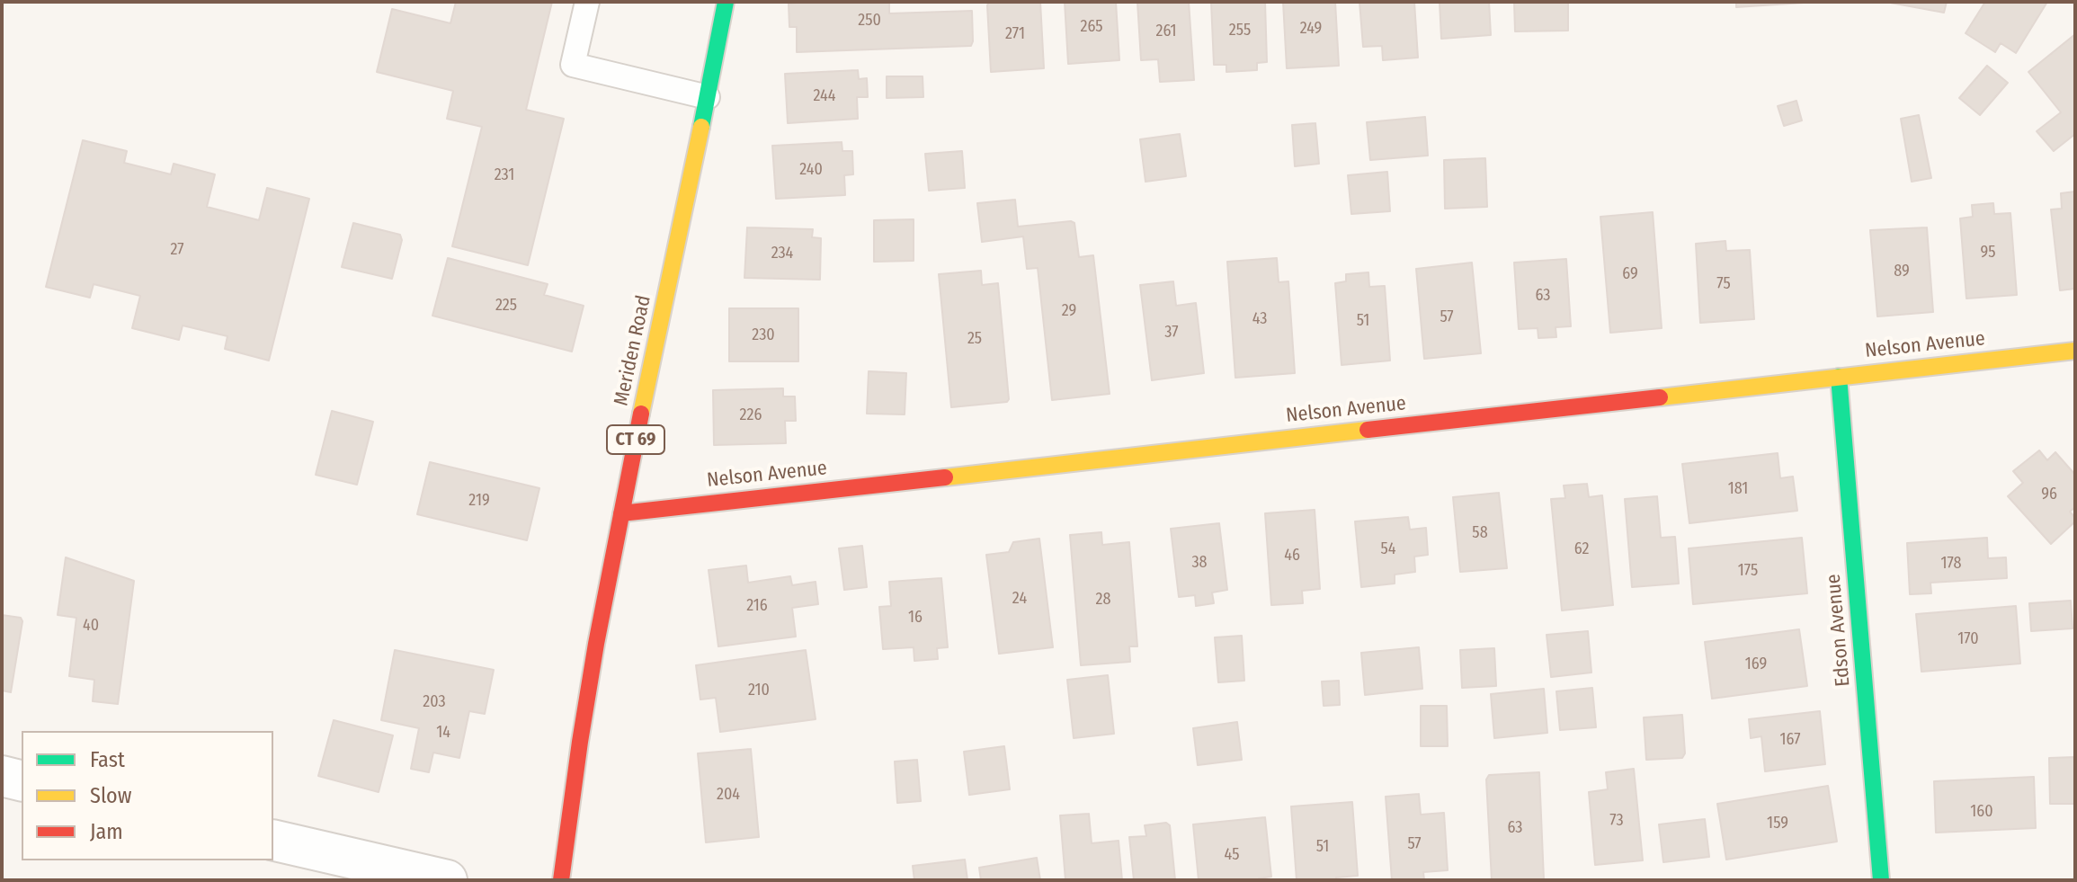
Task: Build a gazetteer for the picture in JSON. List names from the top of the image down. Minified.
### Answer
{"streets":{"street":["Nelson Avenue","Meriden Road","CT 69","Edson Avenue"]},"crossings":[["Nelson Avenue","Meriden Road"],["Nelson Avenue","Edson Avenue"]],"house_numbers":["250","265","249","255","261","271","244","240","231","27","95","234","89","69","75","63","225","29","57","43","51","37","230","25","226","181","96","219","58","54","62","46","38","178","175","24","28","216","16","40","170","169","210","203","14","167","204","160","73","159","63","57","51","45"],"legend":["Fast","Slow","Jam"]}
